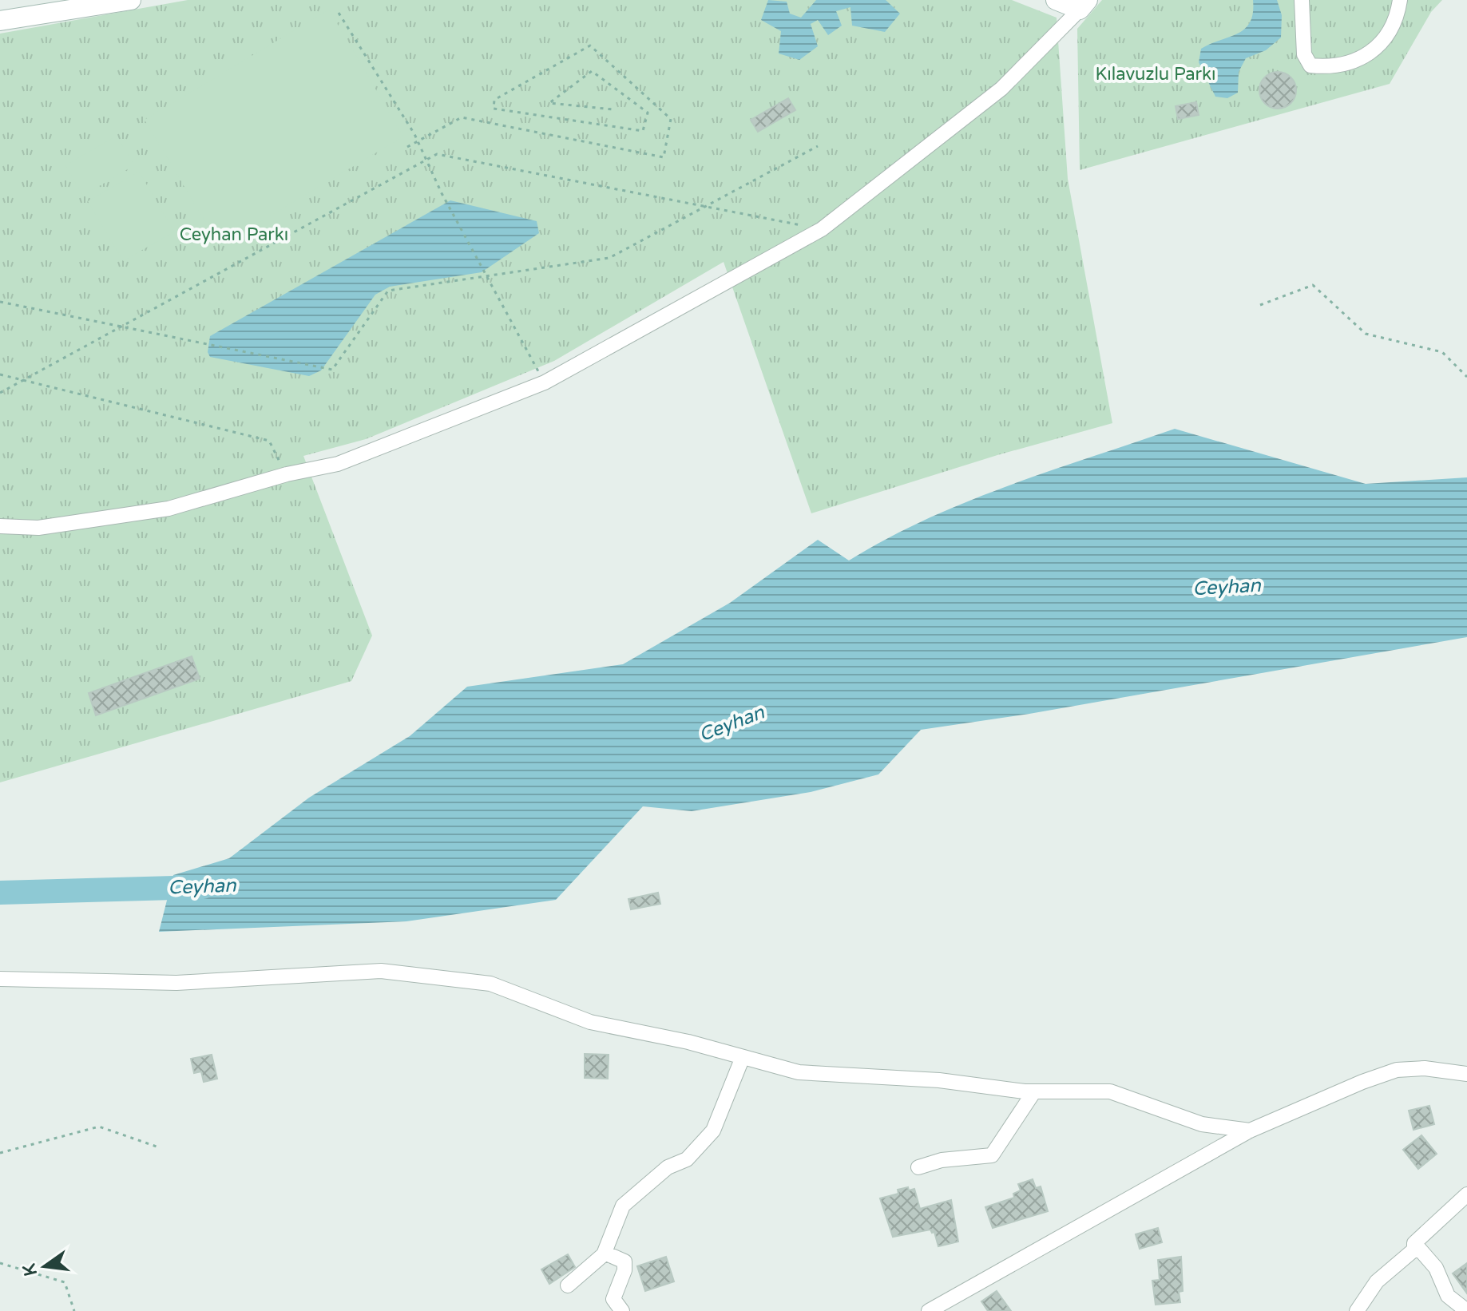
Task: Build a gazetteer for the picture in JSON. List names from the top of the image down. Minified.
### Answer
{"water":["Ceyhan"],"parks":["Kılavuzlu Parkı","Ceyhan Parkı"],"north":"left"}
